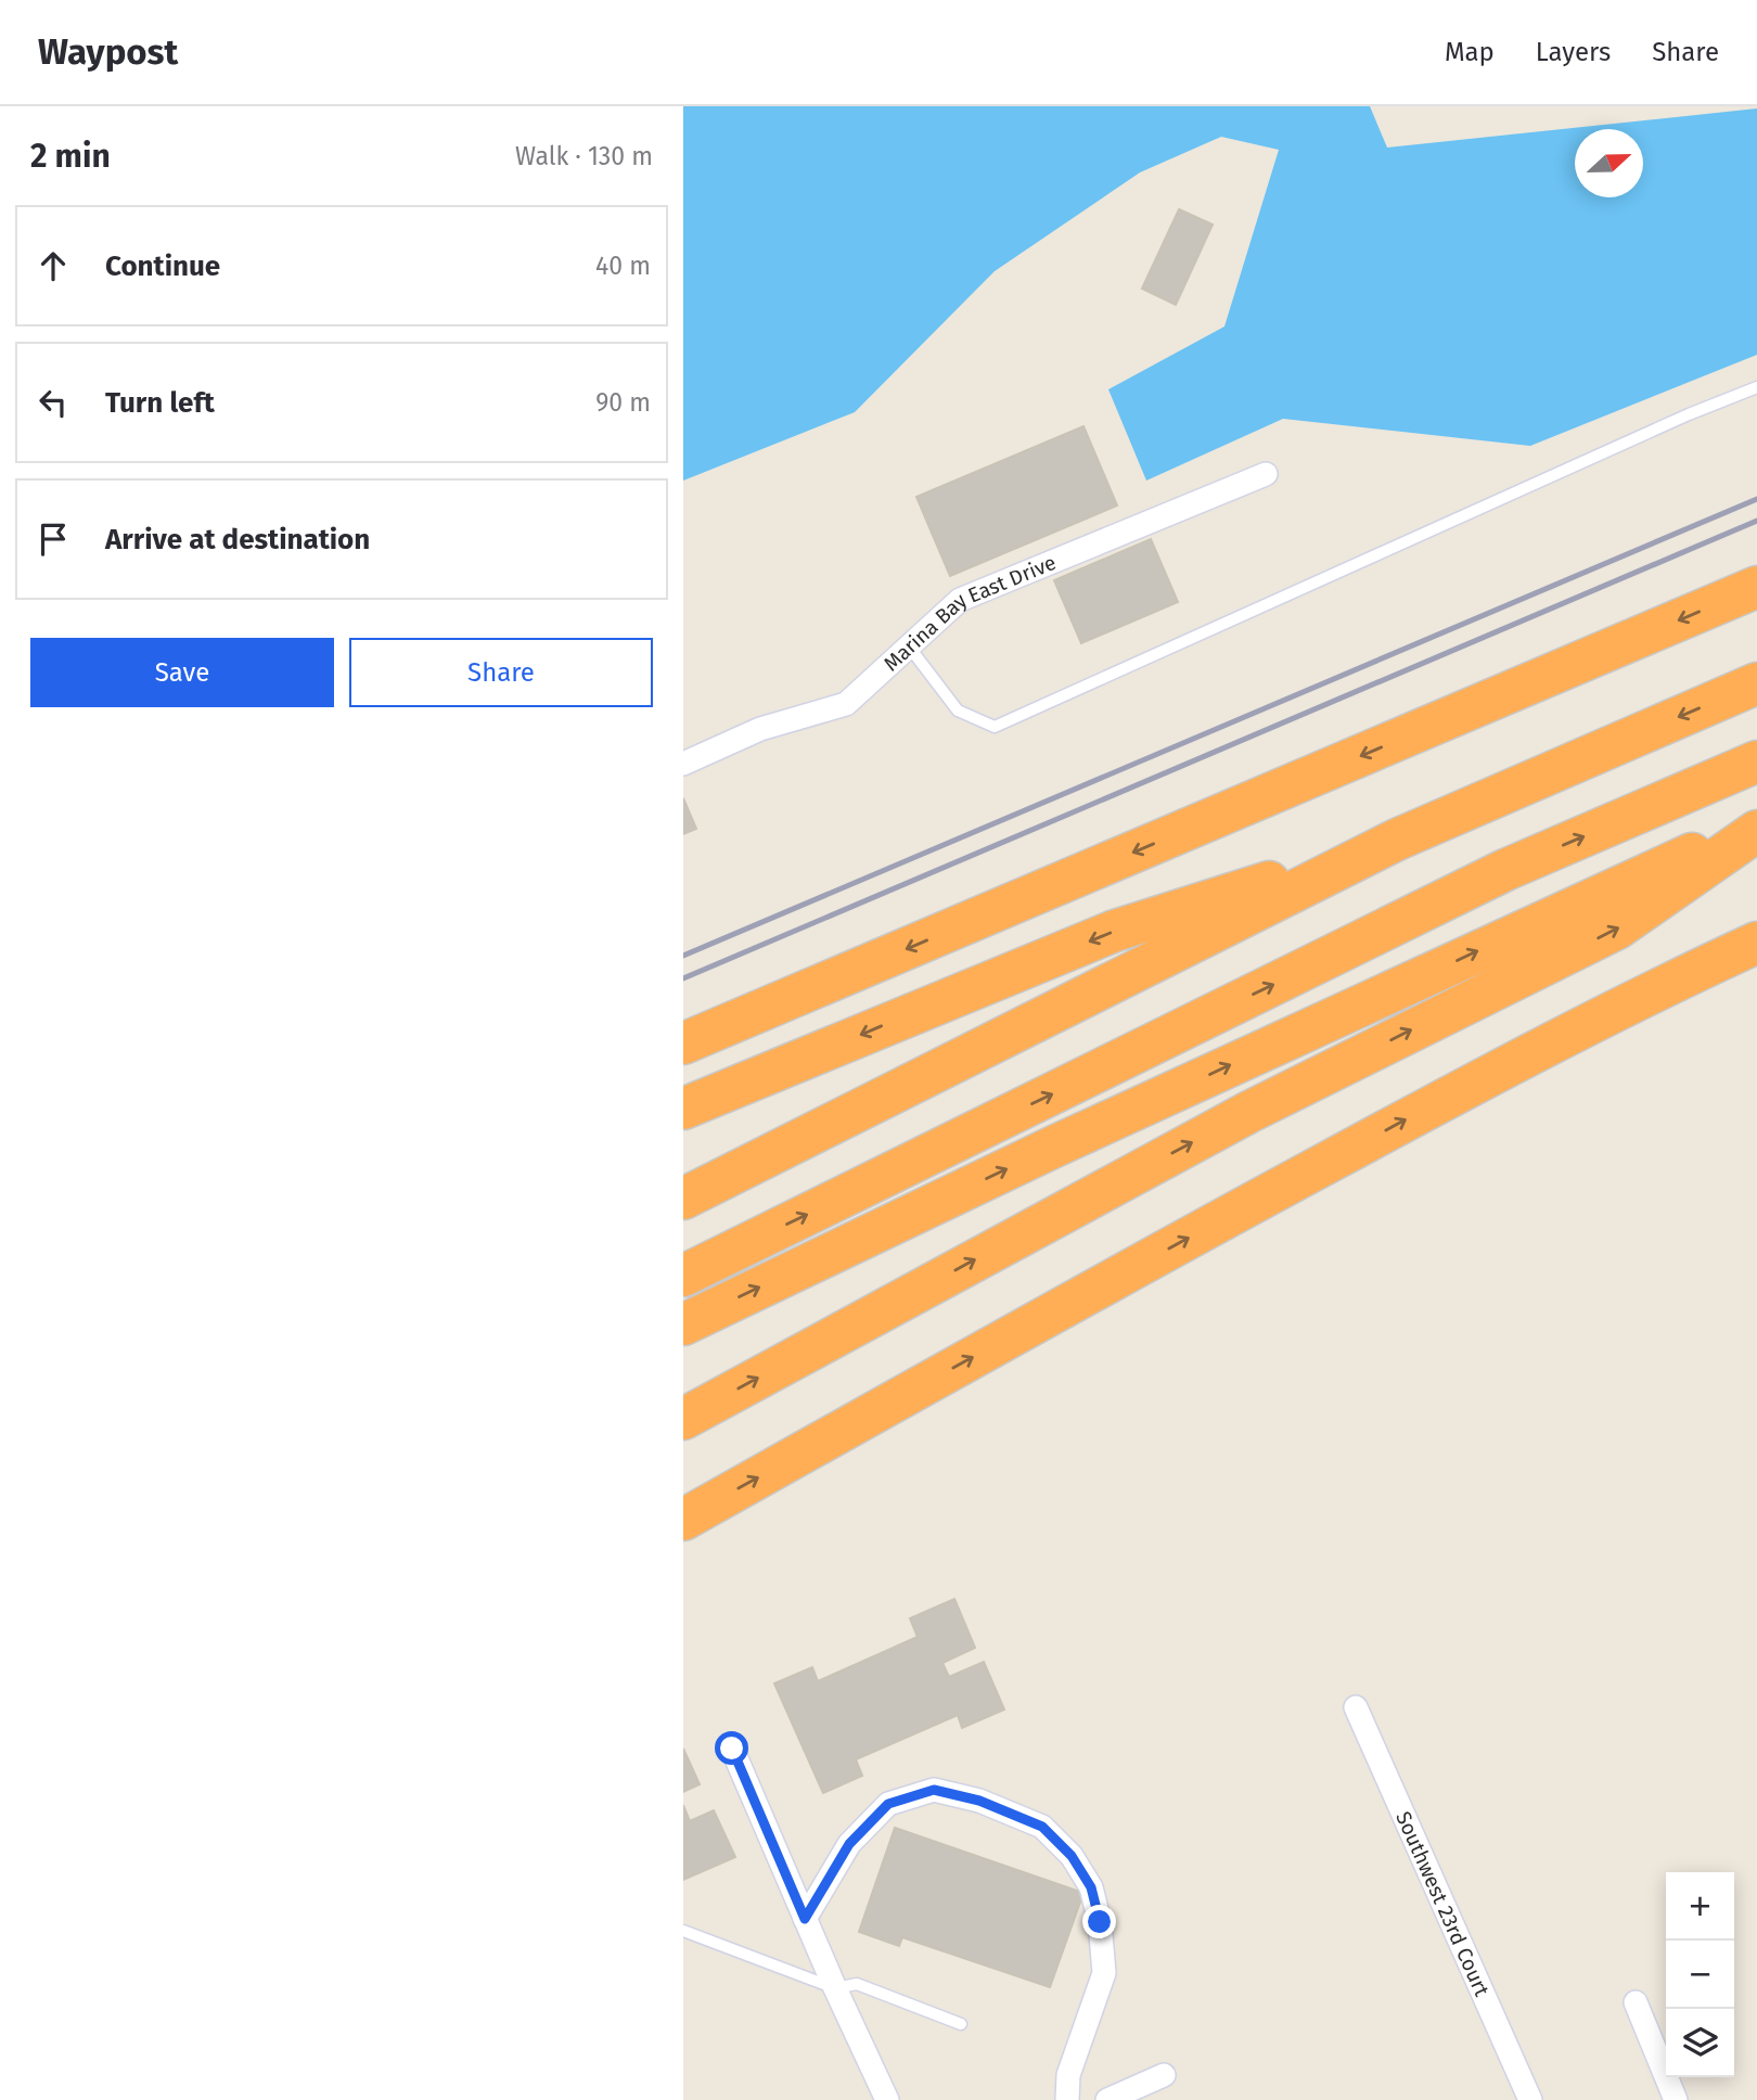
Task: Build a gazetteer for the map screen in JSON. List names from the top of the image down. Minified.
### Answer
{"streets":{"street":["Marina Bay East Drive","Southwest 23rd Court"]},"north":"right","page":{"header":"Waypost","nav":["Map","Layers","Share"],"heading":["2 min","Walk · 130 m"],"list":[["Continue","40 m"],["Turn left","90 m"],"Arrive at destination"],"buttons":["Save","Share"],"map_buttons":["+","−"]}}
